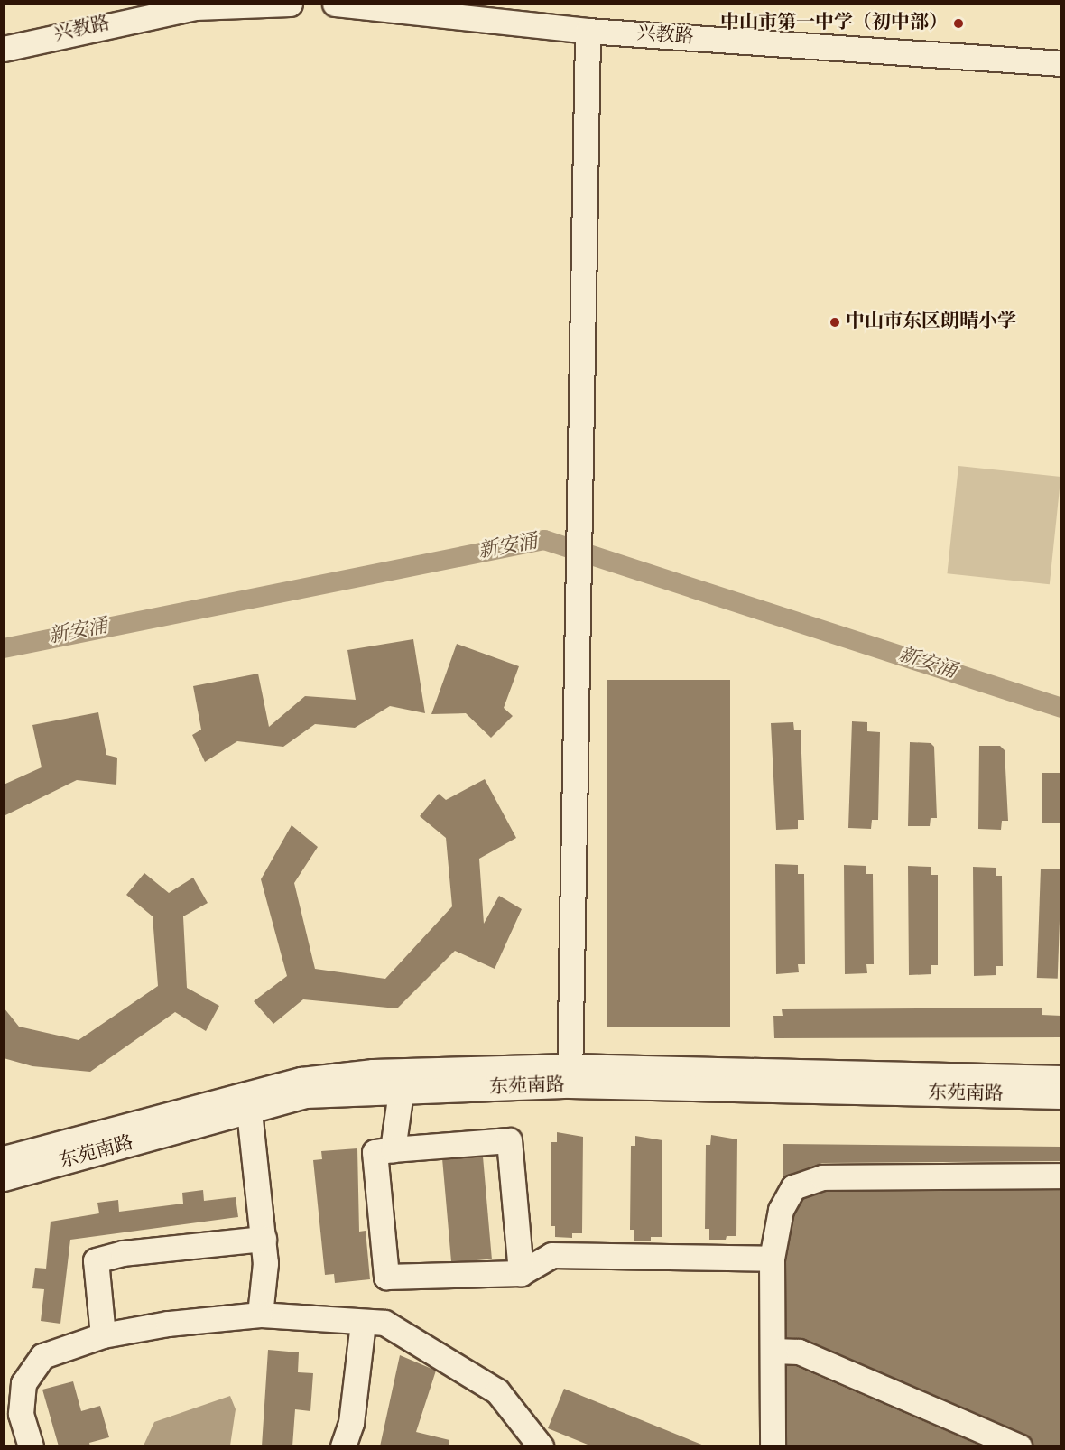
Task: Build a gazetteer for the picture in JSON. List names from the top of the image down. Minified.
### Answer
{"streets":{"street":["兴教路","东苑南路"]},"water":["新安涌"],"places":["中山市第一中学（初中部）","中山市东区朗晴小学"]}
